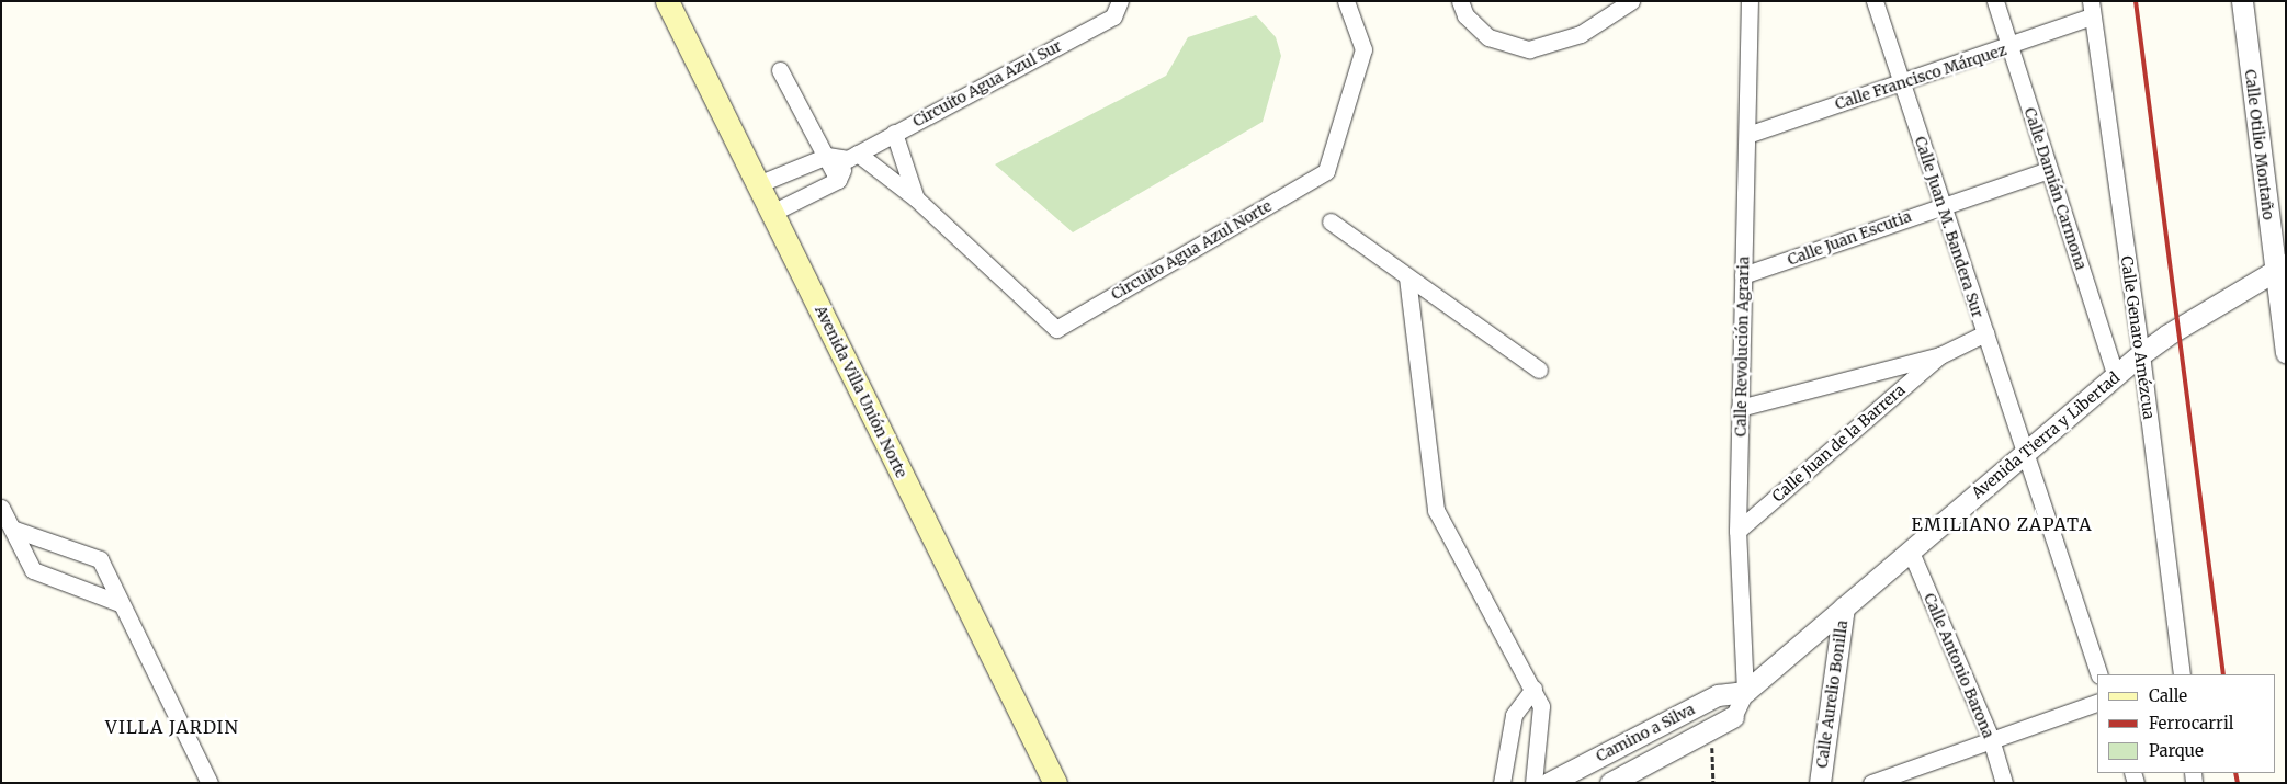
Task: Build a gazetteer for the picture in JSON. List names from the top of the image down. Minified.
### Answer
{"streets":{"main road":["Avenida Villa Unión Norte"],"street":["Calle Francisco Márquez","Circuito Agua Azul Sur","Calle Otilio Montaño","Calle Damián Carmona","Calle Juan M. Bandera Sur","Calle Juan Escutia","Circuito Agua Azul Norte","Calle Genaro Amézcua","Calle Revolución Agraria","Avenida Tierra y Libertad","Calle Juan de la Barrera","Calle Antonio Barona","Calle Aurelio Bonilla","Camino a Silva"]},"crossings":[["Calle Francisco Márquez","Calle Damián Carmona"],["Calle Francisco Márquez","Calle Juan M. Bandera Sur"],["Calle Francisco Márquez","Calle Genaro Amézcua"],["Calle Francisco Márquez","Calle Revolución Agraria"],["Calle Otilio Montaño","Avenida Tierra y Libertad"],["Calle Damián Carmona","Calle Juan Escutia"],["Calle Damián Carmona","Avenida Tierra y Libertad"],["Calle Juan M. Bandera Sur","Calle Juan Escutia"],["Calle Juan M. Bandera Sur","Avenida Tierra y Libertad"],["Calle Juan M. Bandera Sur","Calle Juan de la Barrera"],["Calle Juan Escutia","Calle Revolución Agraria"],["Calle Genaro Amézcua","Avenida Tierra y Libertad"],["Calle Revolución Agraria","Avenida Tierra y Libertad"],["Calle Revolución Agraria","Calle Juan de la Barrera"],["Calle Revolución Agraria","Camino a Silva"],["Avenida Tierra y Libertad","Calle Antonio Barona"],["Avenida Tierra y Libertad","Calle Aurelio Bonilla"],["Avenida Tierra y Libertad","Camino a Silva"]],"districts":["EMILIANO ZAPATA","VILLA JARDIN"],"legend":["Calle","Ferrocarril","Parque"]}
